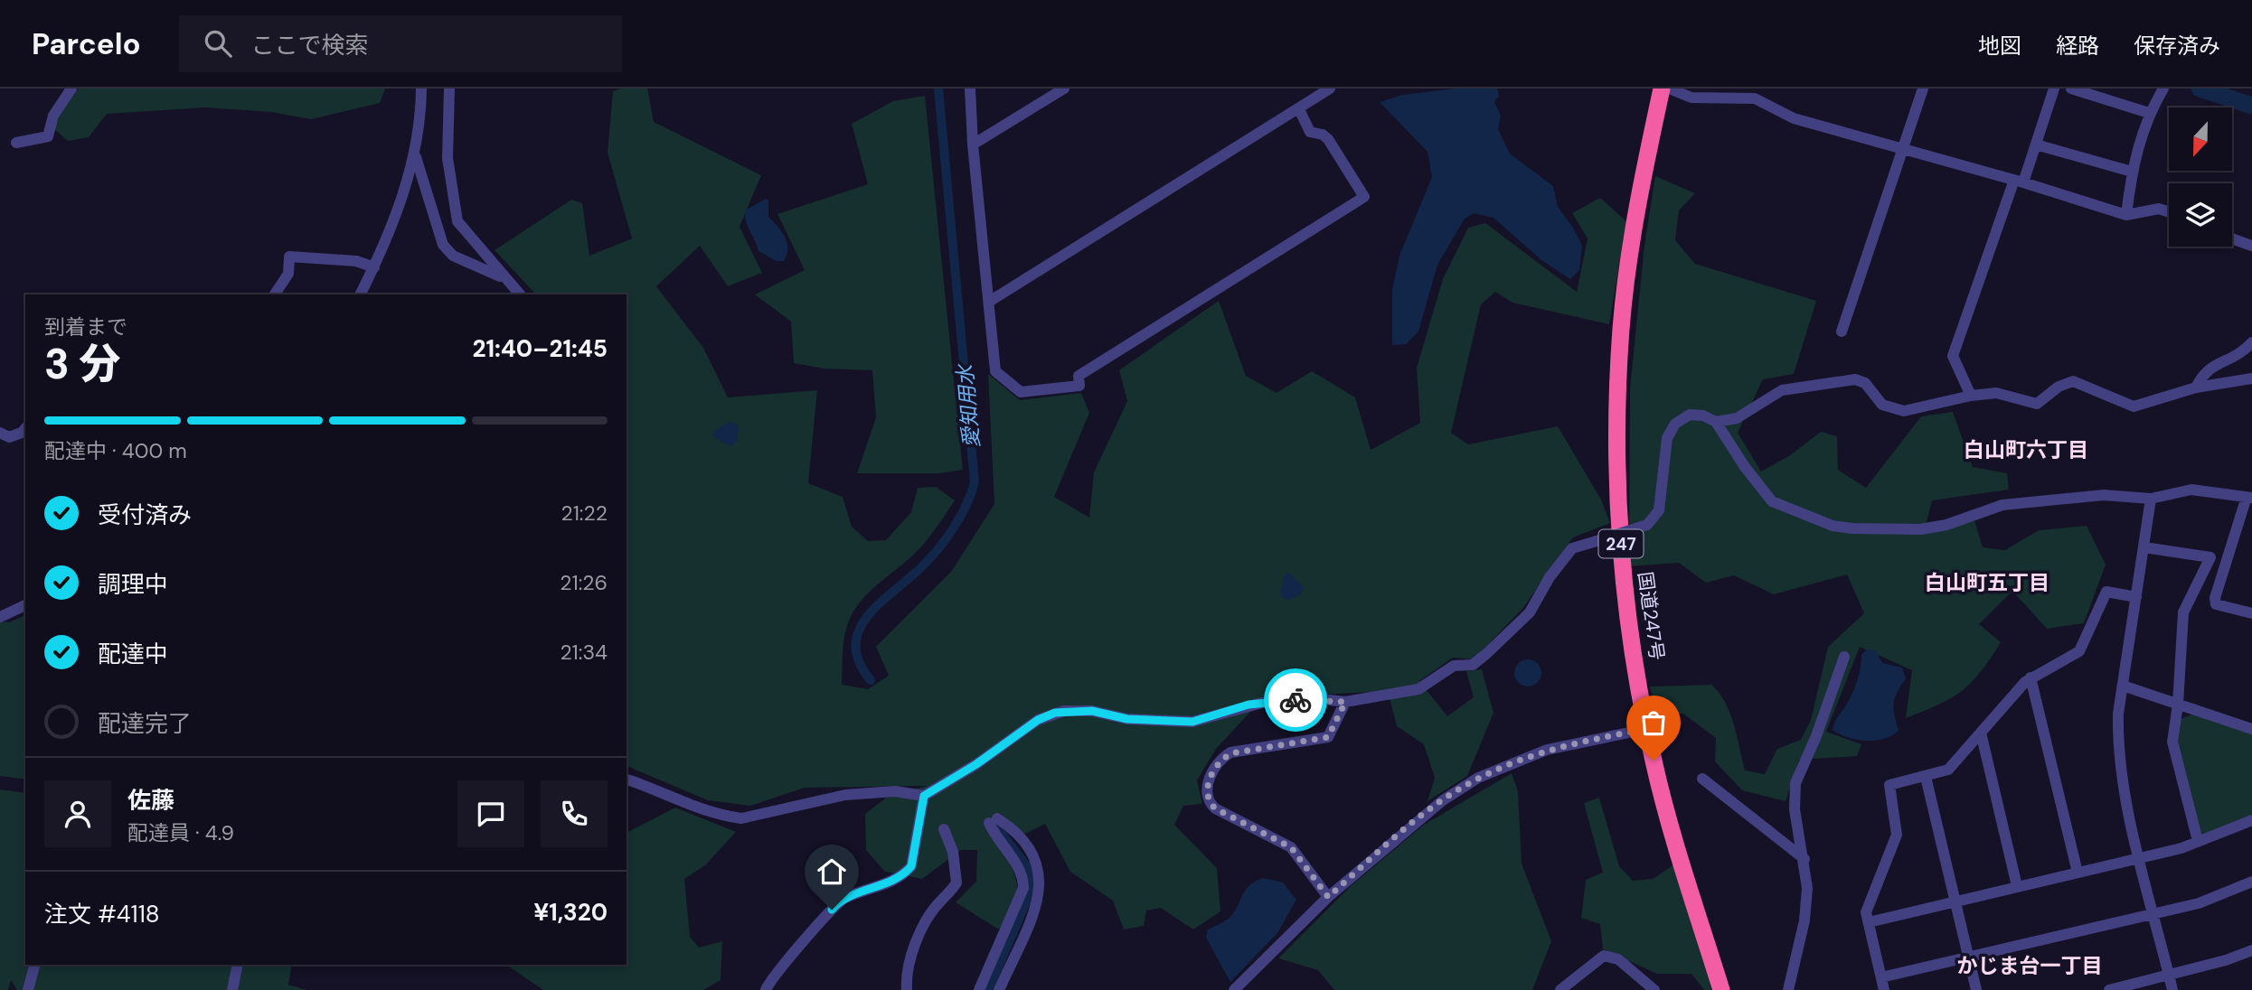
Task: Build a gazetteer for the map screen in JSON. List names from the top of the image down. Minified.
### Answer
{"streets":{"highway":["247","国道247号"]},"districts":["白山町六丁目","白山町五丁目","かじま台一丁目"],"water":["愛知用水"],"north":"bottom","page":{"header":"Parcelo","search":"ここで検索","nav":["地図","経路","保存済み"],"heading":["3 分","到着まで","21:40–21:45"],"panel":["佐藤","配達員 · 4.9","注文 #4118","¥1,320"],"bar":"配達中 · 400 m","list":[["受付済み","21:22"],["調理中","21:26"],["配達中","21:34"],"配達完了"]}}
